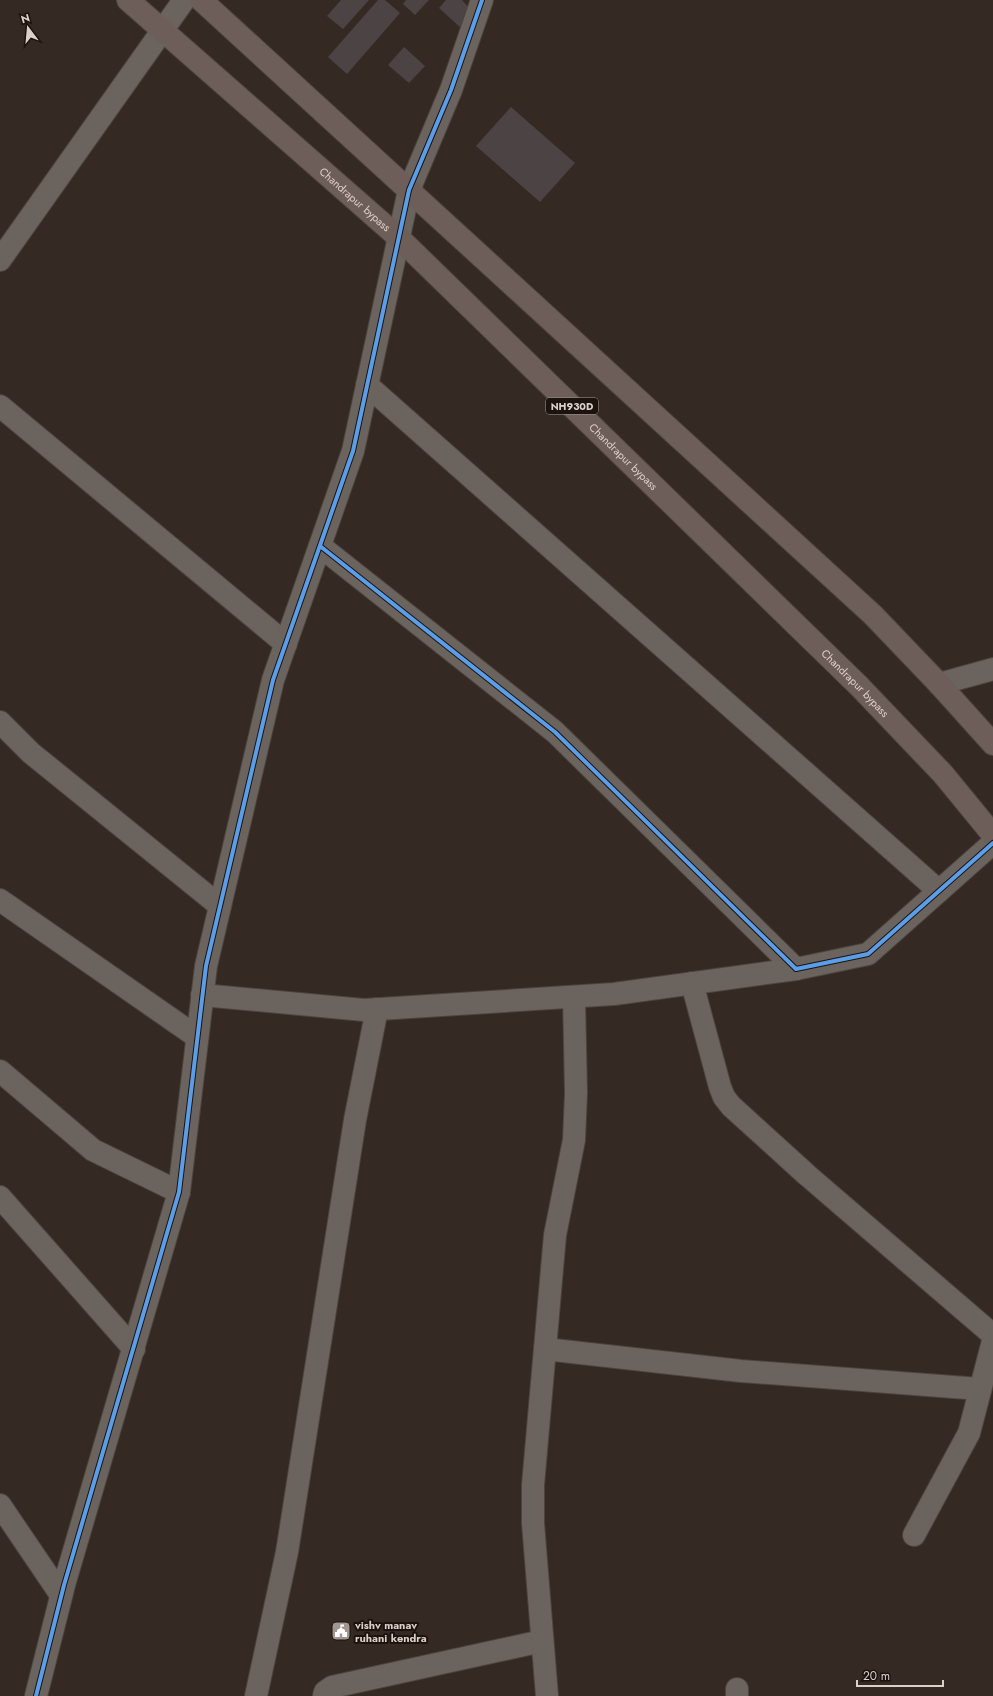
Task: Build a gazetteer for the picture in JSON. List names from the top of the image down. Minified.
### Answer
{"streets":{"highway":["Chandrapur bypass","NH930D"]},"places":{"public building":["vishv manav ruhani kendra"]},"scale_bar":"20 m","north":"top"}
